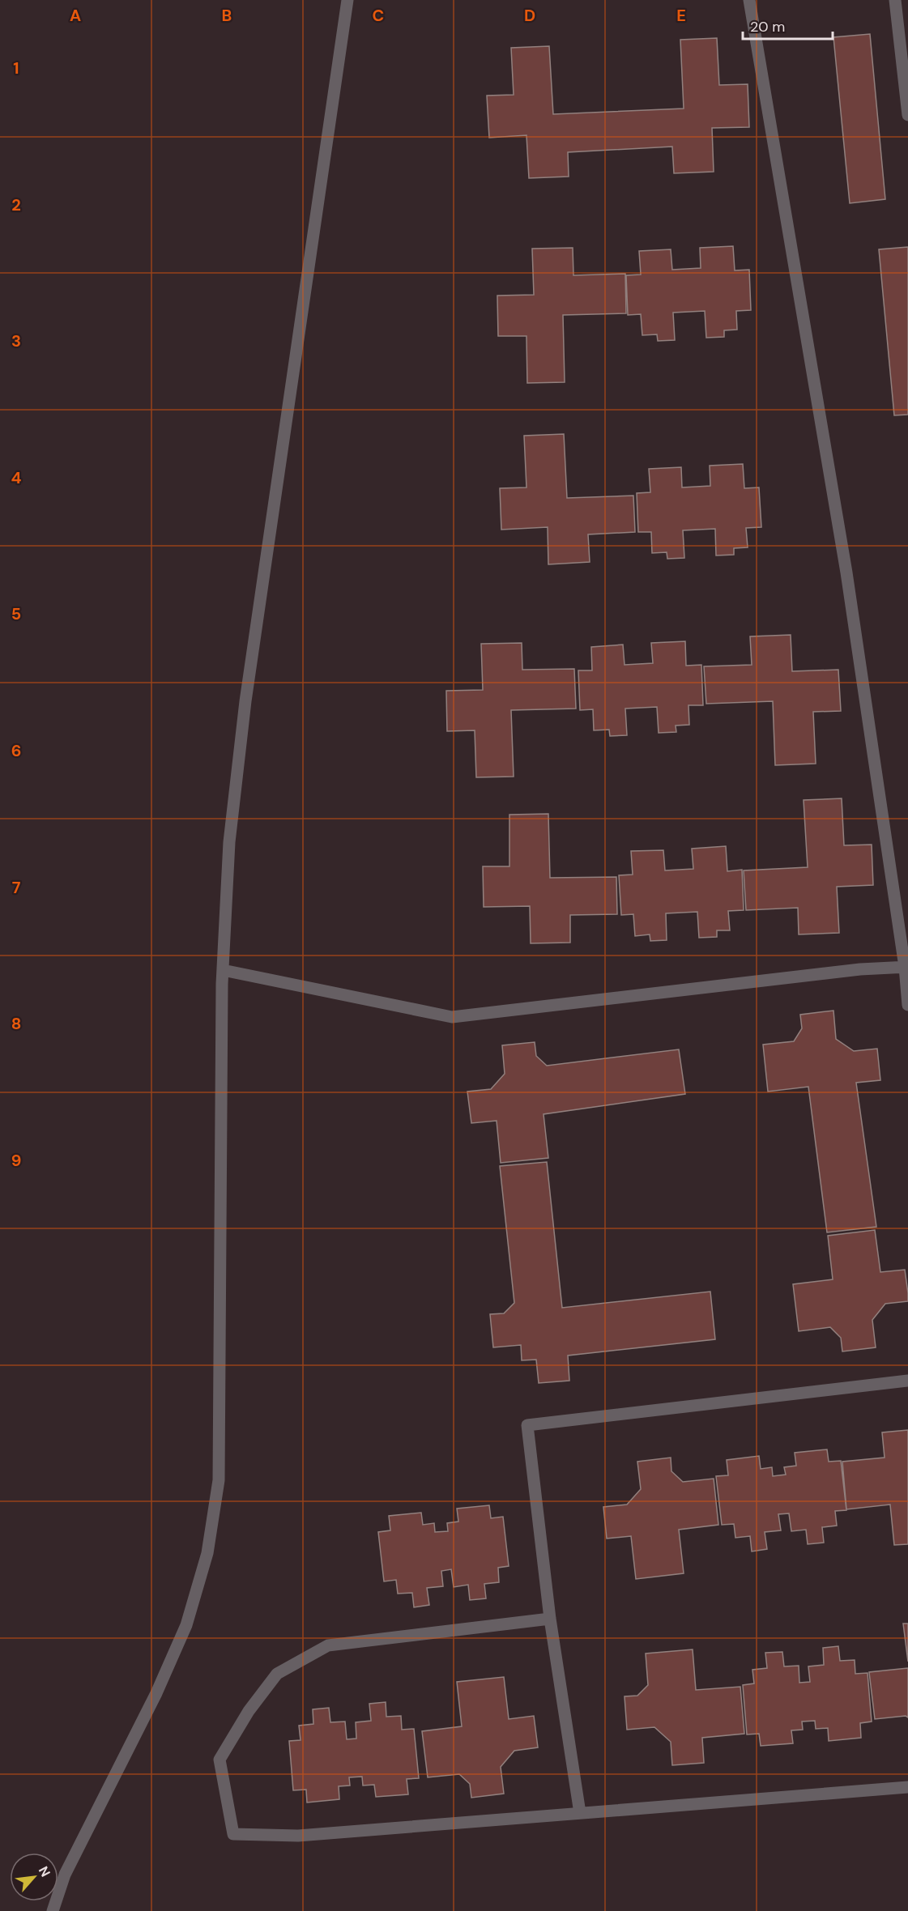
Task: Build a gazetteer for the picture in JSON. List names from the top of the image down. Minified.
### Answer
{"scale_bar":"20 m","north":"top right","grid":{"columns":["A","B","C","D","E"],"rows":["1","2","3","4","5","6","7","8","9"]}}
